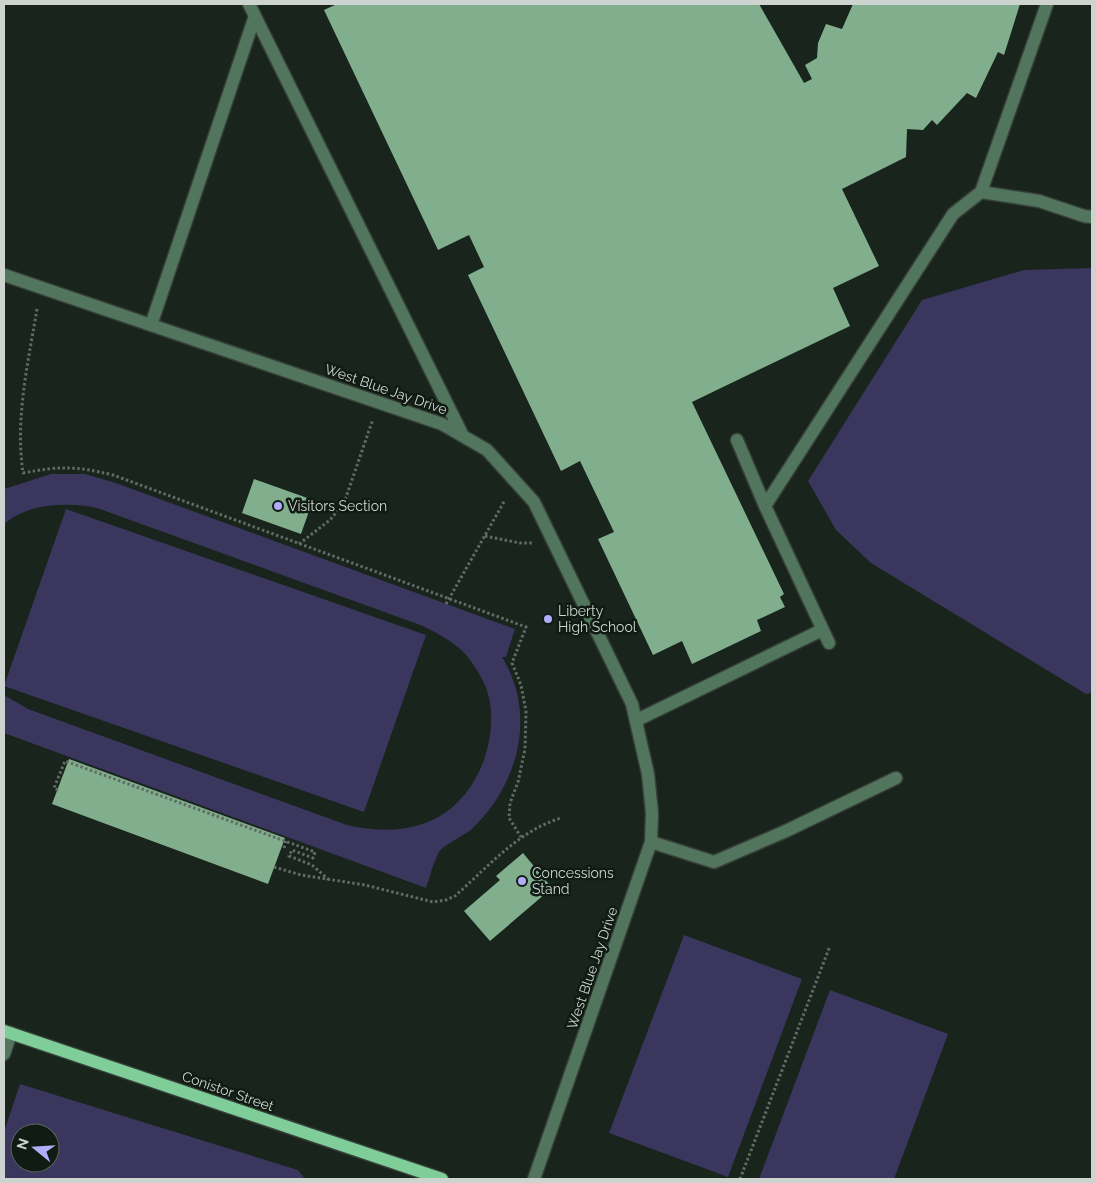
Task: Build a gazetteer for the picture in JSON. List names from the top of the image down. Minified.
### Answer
{"streets":{"main road":["Conistor Street"],"lane":["West Blue Jay Drive"]},"places":["Visitors Section","Liberty High School","Concessions Stand"],"north":"left"}
